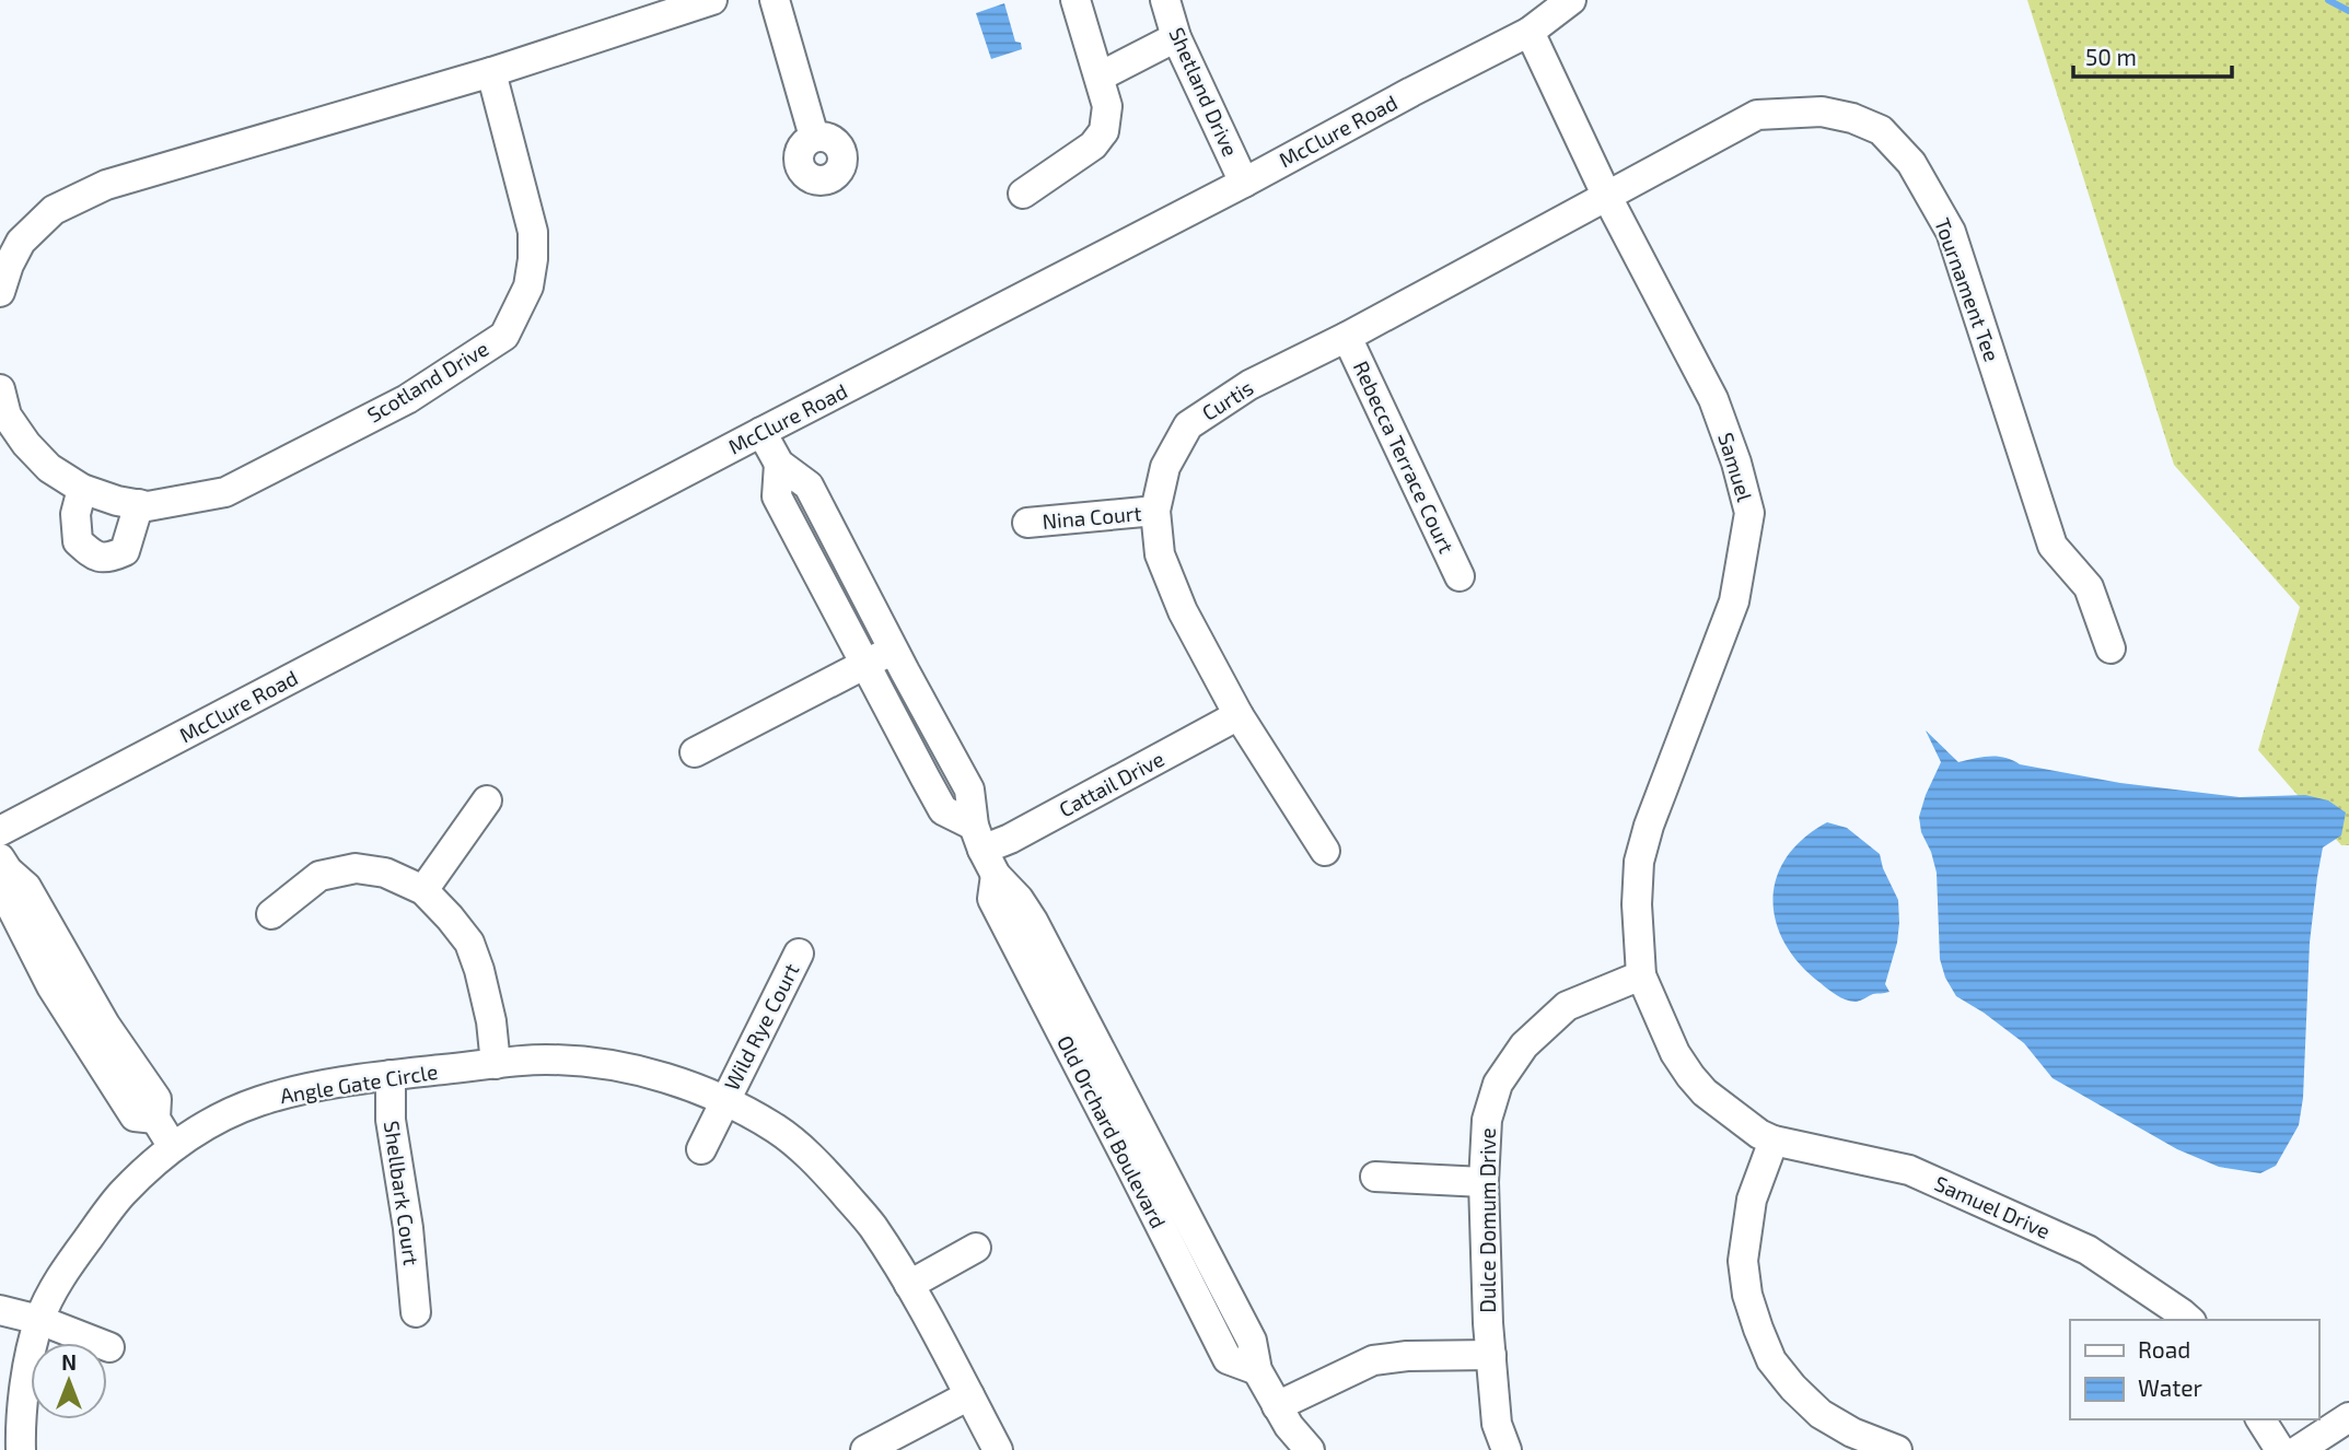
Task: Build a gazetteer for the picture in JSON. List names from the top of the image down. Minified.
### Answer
{"streets":{"street":["Shetland Drive","McClure Road","Tournament Tee","Scotland Drive","Curtis","Rebecca Terrace Court","Samuel","Nina Court","Cattail Drive","Wild Rye Court","Angle Gate Circle","Old Orchard Boulevard","Shellbark Court","Samuel Drive","Dulce Domum Drive"]},"crossings":[["Shetland Drive","McClure Road"],["McClure Road","Samuel"],["McClure Road","Old Orchard Boulevard"],["Tournament Tee","Curtis"],["Tournament Tee","Samuel"],["Curtis","Rebecca Terrace Court"],["Curtis","Samuel"],["Curtis","Nina Court"],["Curtis","Cattail Drive"],["Samuel","Samuel Drive"],["Samuel","Dulce Domum Drive"],["Cattail Drive","Old Orchard Boulevard"],["Wild Rye Court","Angle Gate Circle"],["Angle Gate Circle","Shellbark Court"],["Samuel Drive","Dulce Domum Drive"]],"legend":["Road","Water"],"scale_bar":"50 m","north":"top"}
